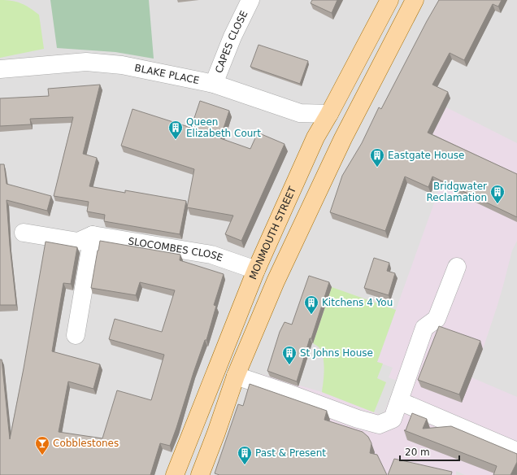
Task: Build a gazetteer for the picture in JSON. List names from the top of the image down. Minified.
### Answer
{"streets":{"main road":["MONMOUTH STREET"],"street":["CAPES CLOSE","BLAKE PLACE","SLOCOMBES CLOSE"]},"crossings":[["CAPES CLOSE","BLAKE PLACE"],["BLAKE PLACE","MONMOUTH STREET"],["MONMOUTH STREET","SLOCOMBES CLOSE"]],"places":{"building":["Queen Elizabeth Court","Eastgate House","Bridgwater Reclamation","Kitchens 4 You","St Johns House","Past & Present"],"bar":["Cobblestones"]},"scale_bar":"20 m"}
